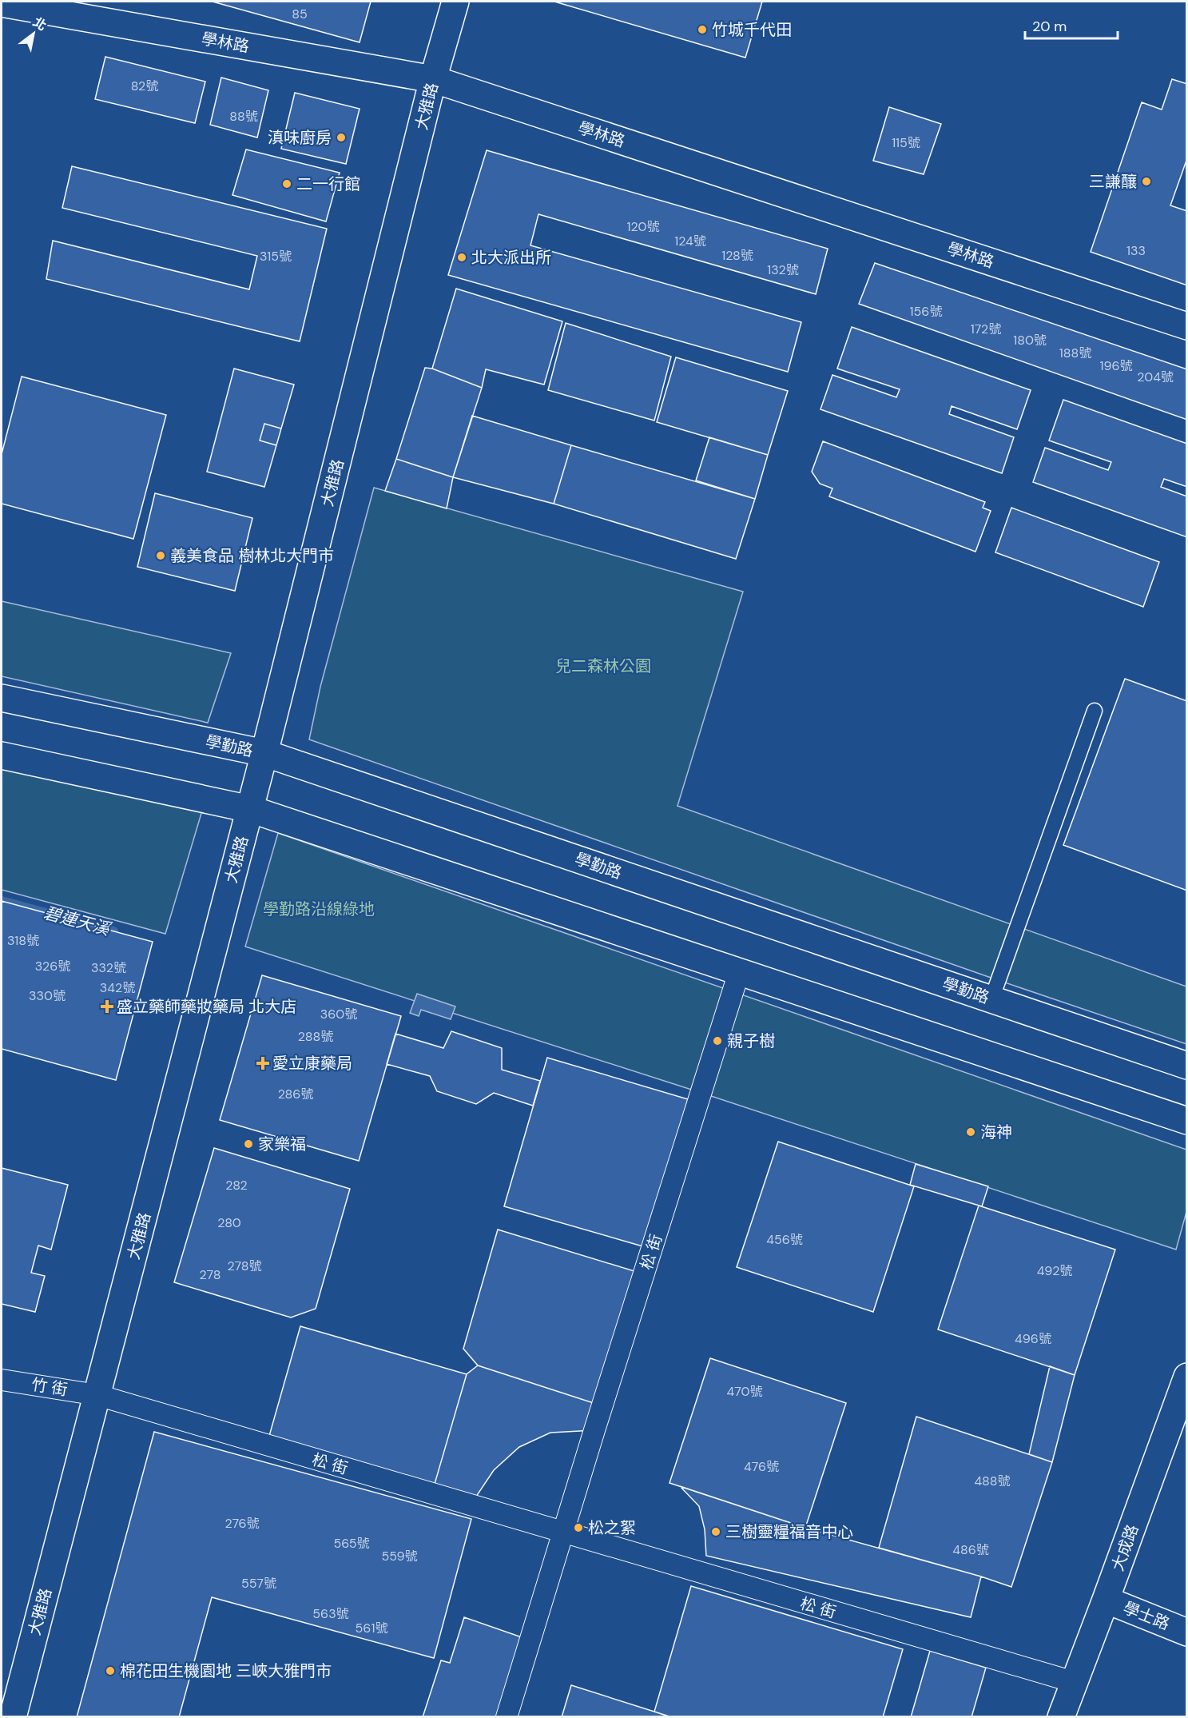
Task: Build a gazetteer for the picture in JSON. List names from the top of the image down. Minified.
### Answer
{"streets":{"street":["學林路","大雅路","學勤路","松 街","竹 街","大成路","學士路"]},"crossings":[["學林路","大雅路"],["大雅路","學勤路"],["大雅路","松 街"],["大雅路","竹 街"],["松 街","竹 街"],["松 街","大成路"],["大成路","學士路"]],"water":["碧連天溪"],"parks":["兒二森林公園","學勤路沿線綠地"],"places":{"other":["竹城千代田","滇味廚房","三謙釀","二一行館","北大派出所","義美食品 樹林北大門市","親子樹","海神","家樂福","松之絮","三樹靈糧福音中心","棉花田生機園地 三峽大雅門市"],"health":["盛立藥師藥妝藥局 北大店","愛立康藥局"]},"house_numbers":["85","82號","88號","115號","120號","124號","133","128號","315號","132號","156號","172號","180號","188號","196號","204號","318號","326號","332號","342號","330號","360號","288號","286號","282","280","456號","278號","492號","278","496號","470號","476號","488號","276號","565號","486號","559號","557號","563號","561號"],"scale_bar":"20 m","north":"top right"}
